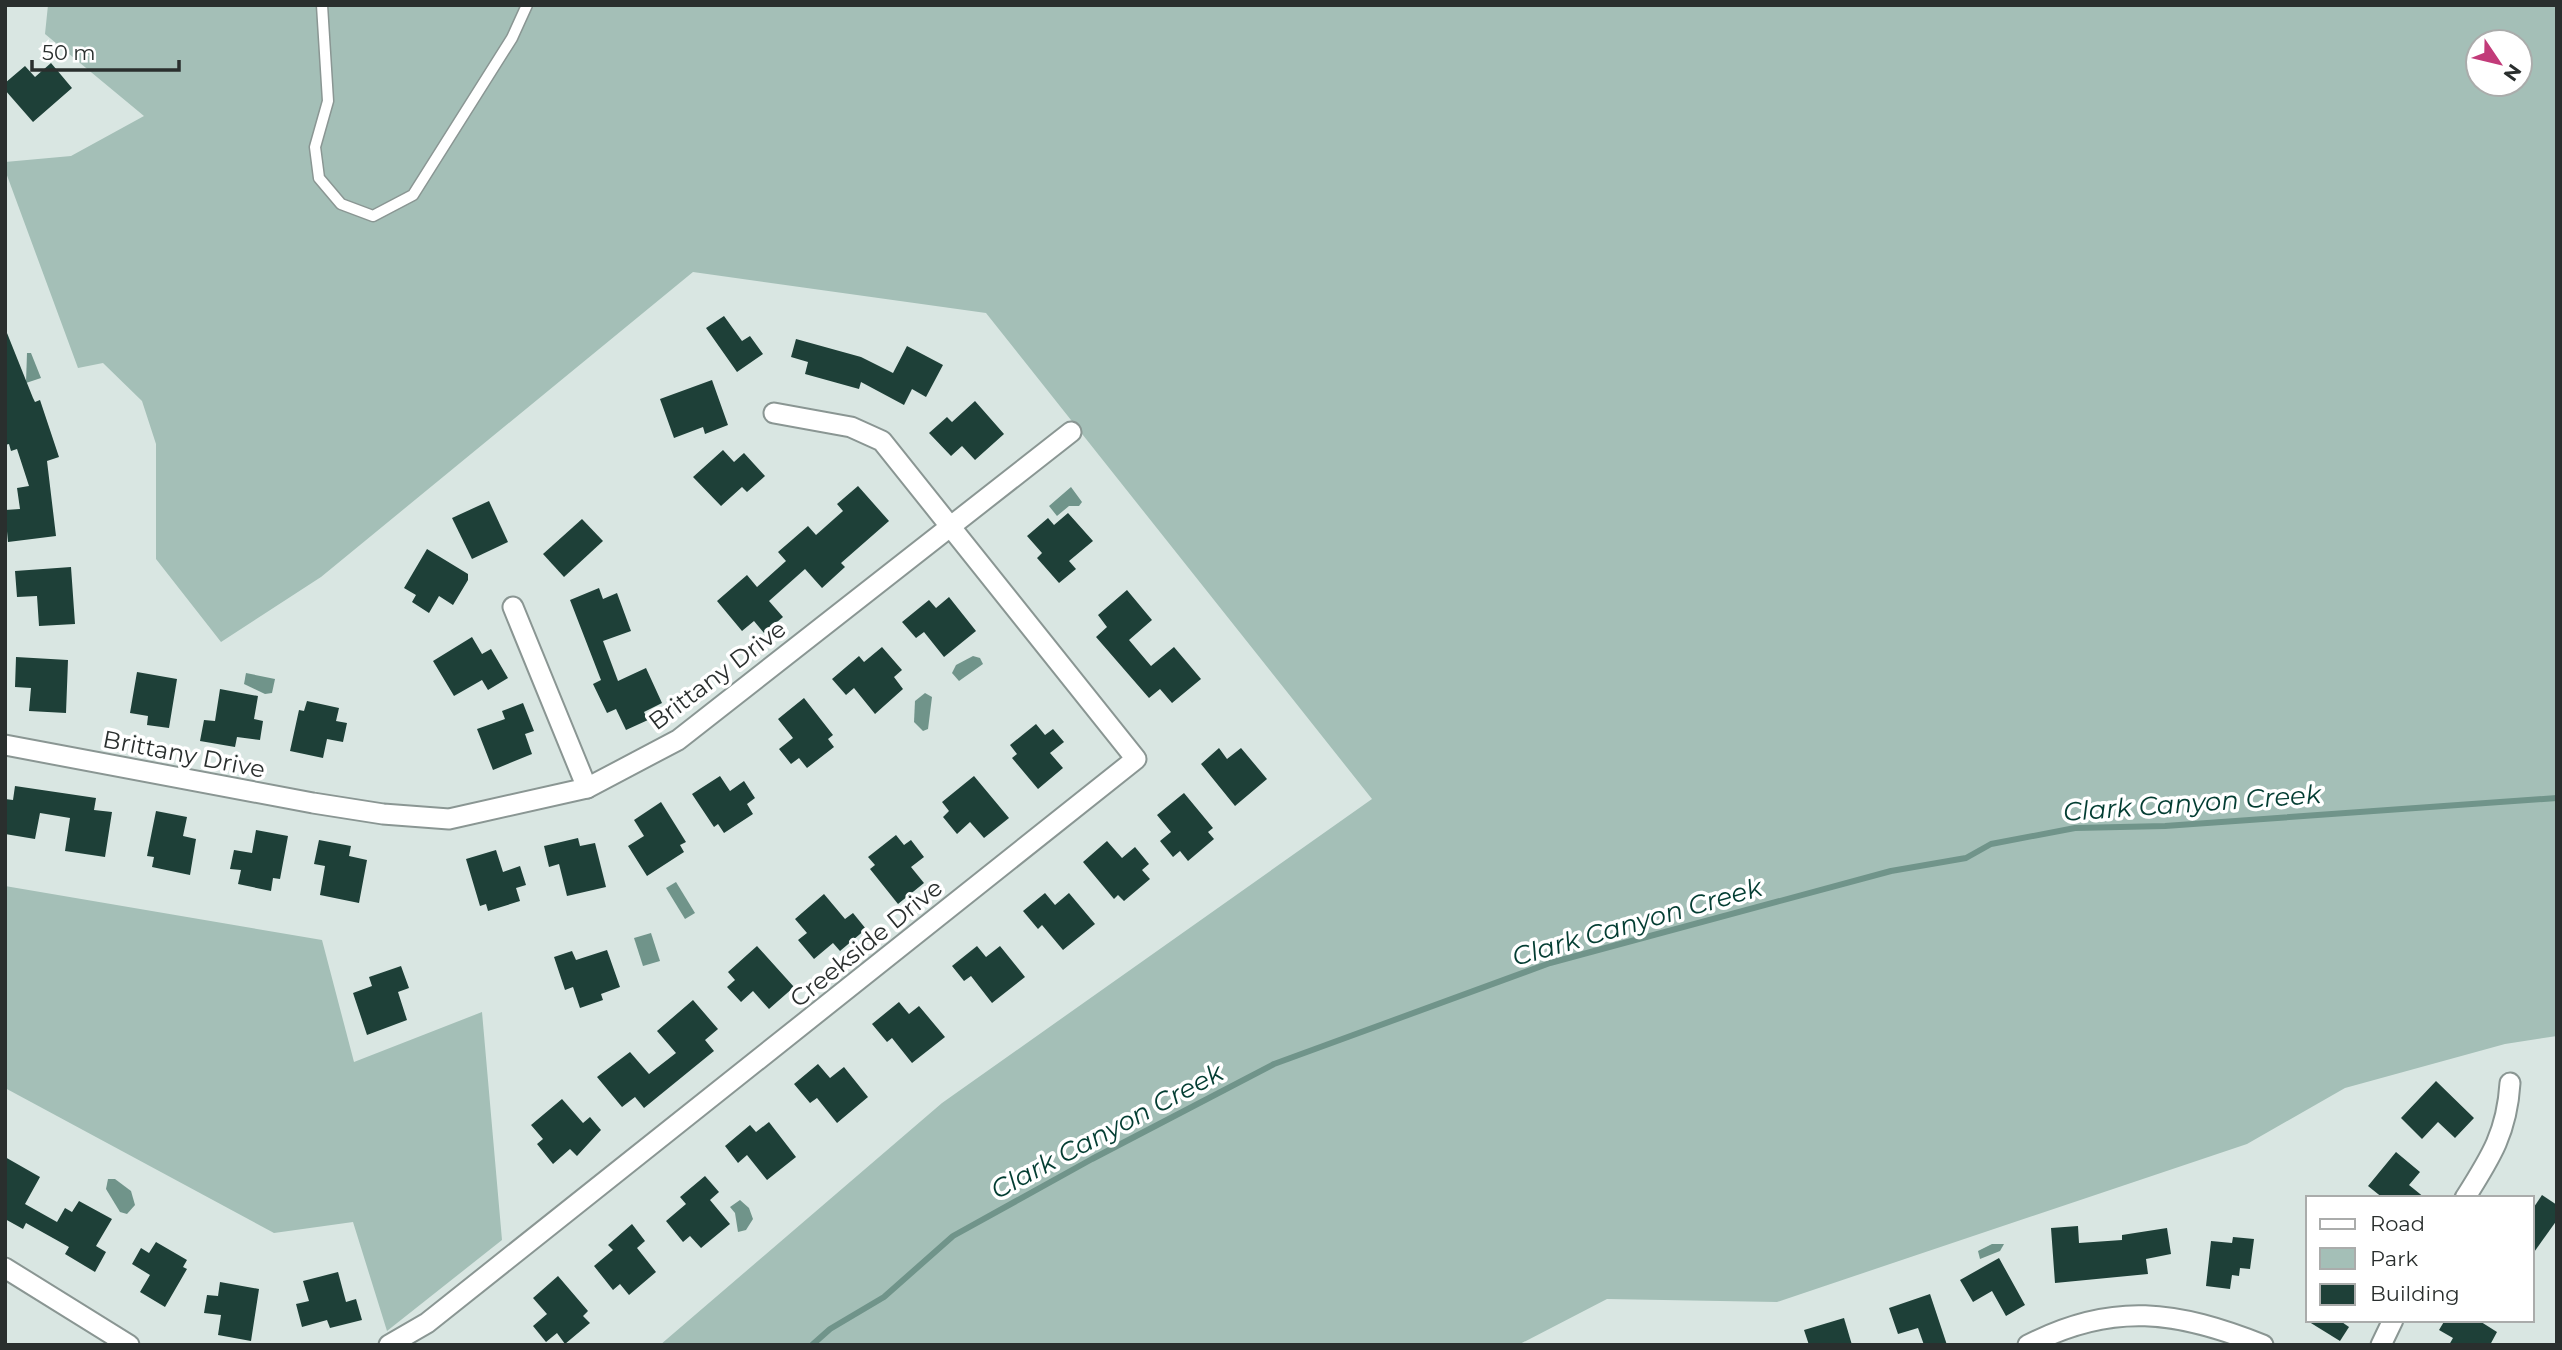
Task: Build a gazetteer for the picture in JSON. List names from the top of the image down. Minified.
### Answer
{"streets":{"street":["Brittany Drive","Creekside Drive"]},"crossings":[["Brittany Drive","Creekside Drive"]],"water":["Clark Canyon Creek"],"legend":["Road","Park","Building"],"scale_bar":"50 m","north":"bottom right"}
